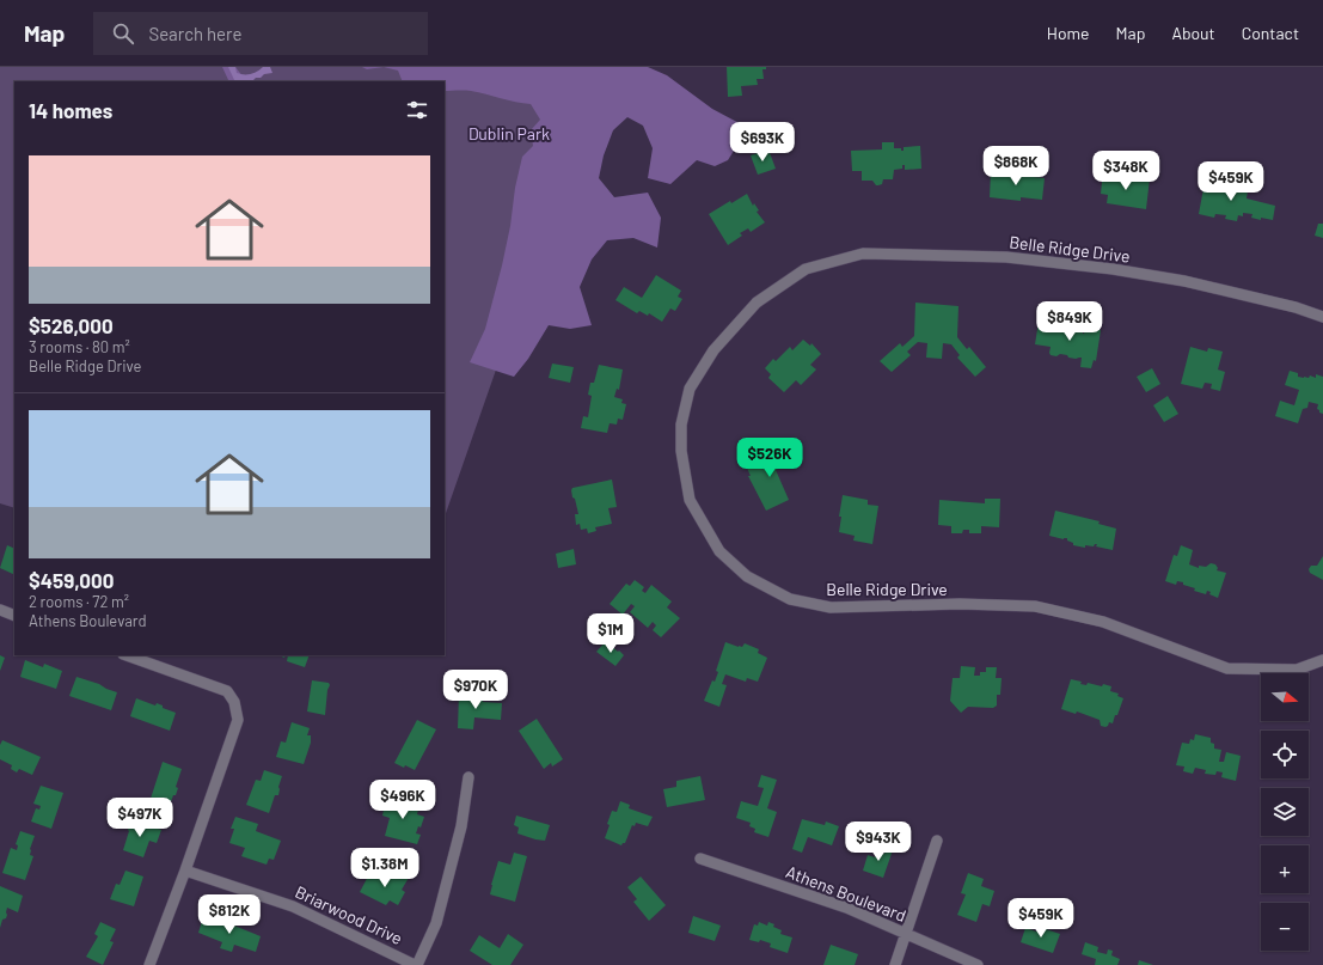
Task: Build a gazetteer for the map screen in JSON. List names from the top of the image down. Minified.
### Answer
{"streets":{"street":["Belle Ridge Drive","Athens Boulevard","Briarwood Drive"]},"parks":["Dublin Park"],"north":"right","page":{"header":"Map","search":"Search here","nav":["Home","Map","About","Contact"],"heading":"14 homes","price":["$693K","$868K","$348K","$459K","$849K","$526K","$1M","$970K","$496K","$497K","$943K","$1.38M","$812K","$459K"],"list":[{"name":"$526,000","note":"3 rooms · 80 m² · Belle Ridge Drive"},{"name":"$459,000","note":"2 rooms · 72 m² · Athens Boulevard"}],"map_buttons":["+","−"]}}
